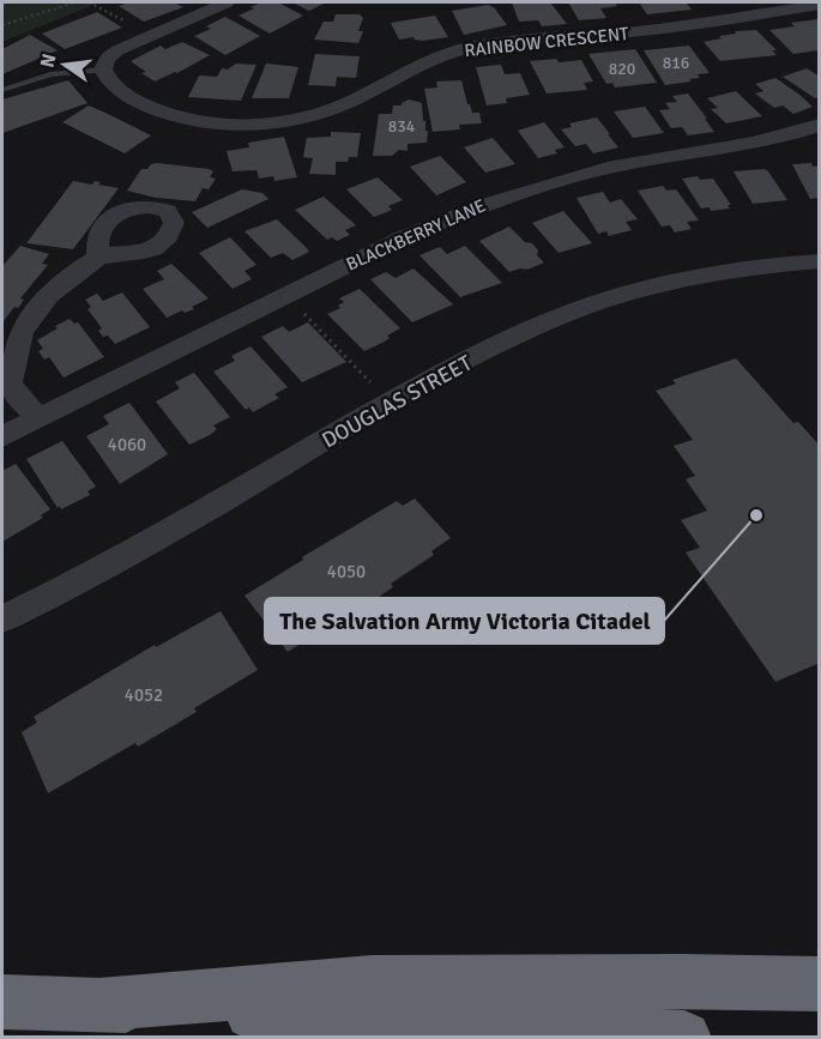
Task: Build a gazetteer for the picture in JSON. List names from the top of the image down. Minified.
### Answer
{"streets":{"street":["RAINBOW CRESCENT","BLACKBERRY LANE","DOUGLAS STREET"]},"places":["The Salvation Army Victoria Citadel"],"house_numbers":["816","820","834","4060","4050","4052"],"north":"left"}
